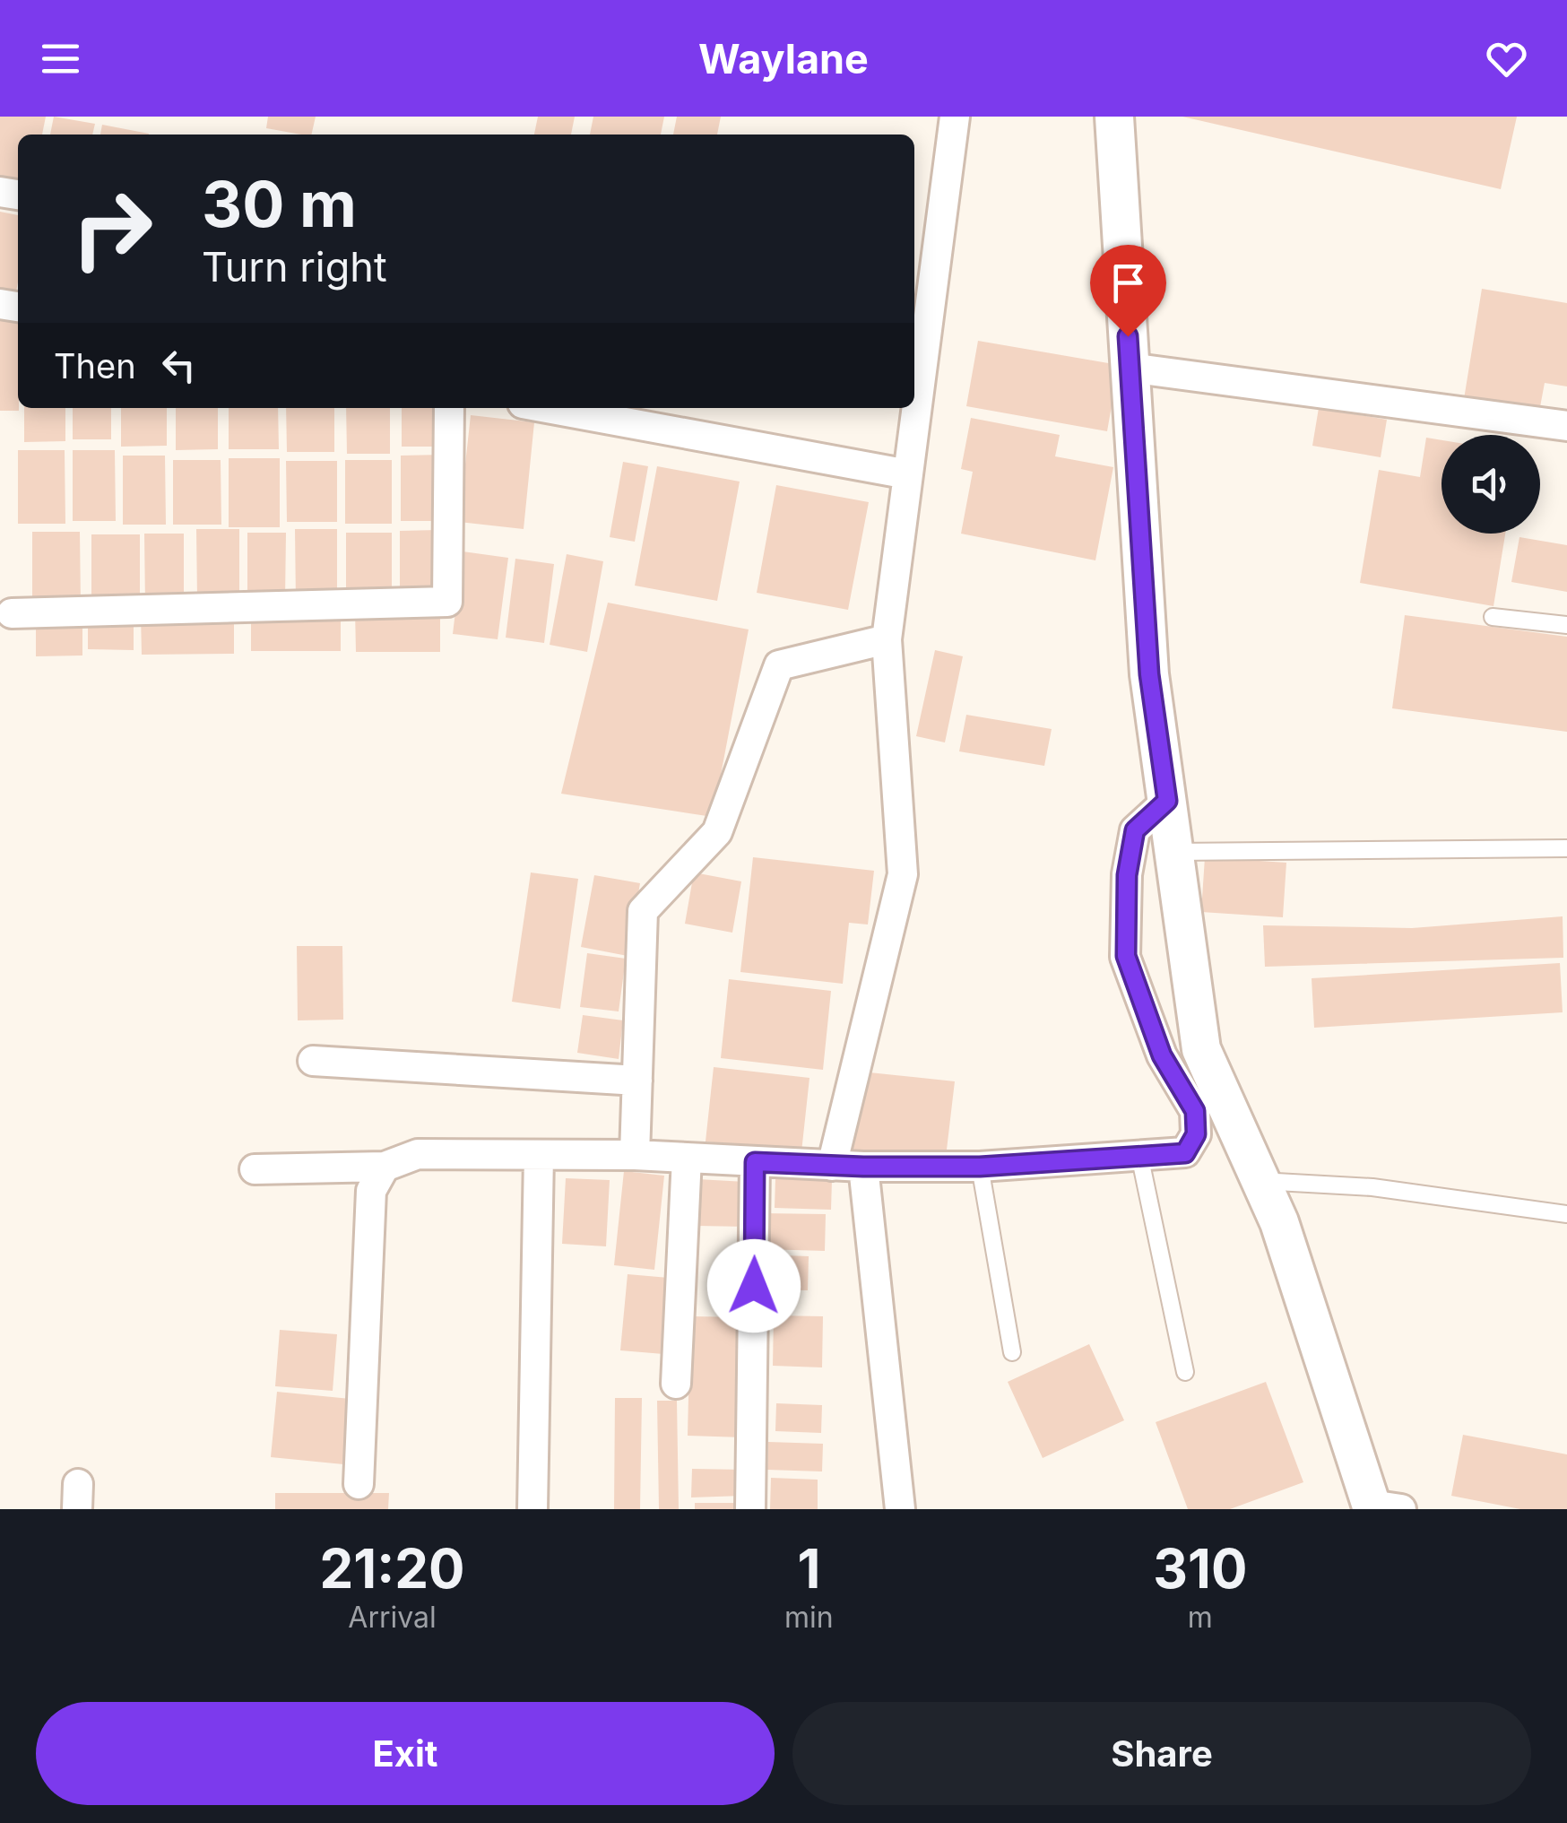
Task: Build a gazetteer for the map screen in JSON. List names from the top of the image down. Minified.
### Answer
{"page":{"header":"Waylane","turn":["30 m","Turn right"],"then":"Then","eta":["21:20","Arrival","1","min","310","m"],"buttons":["Exit","Share"]}}
